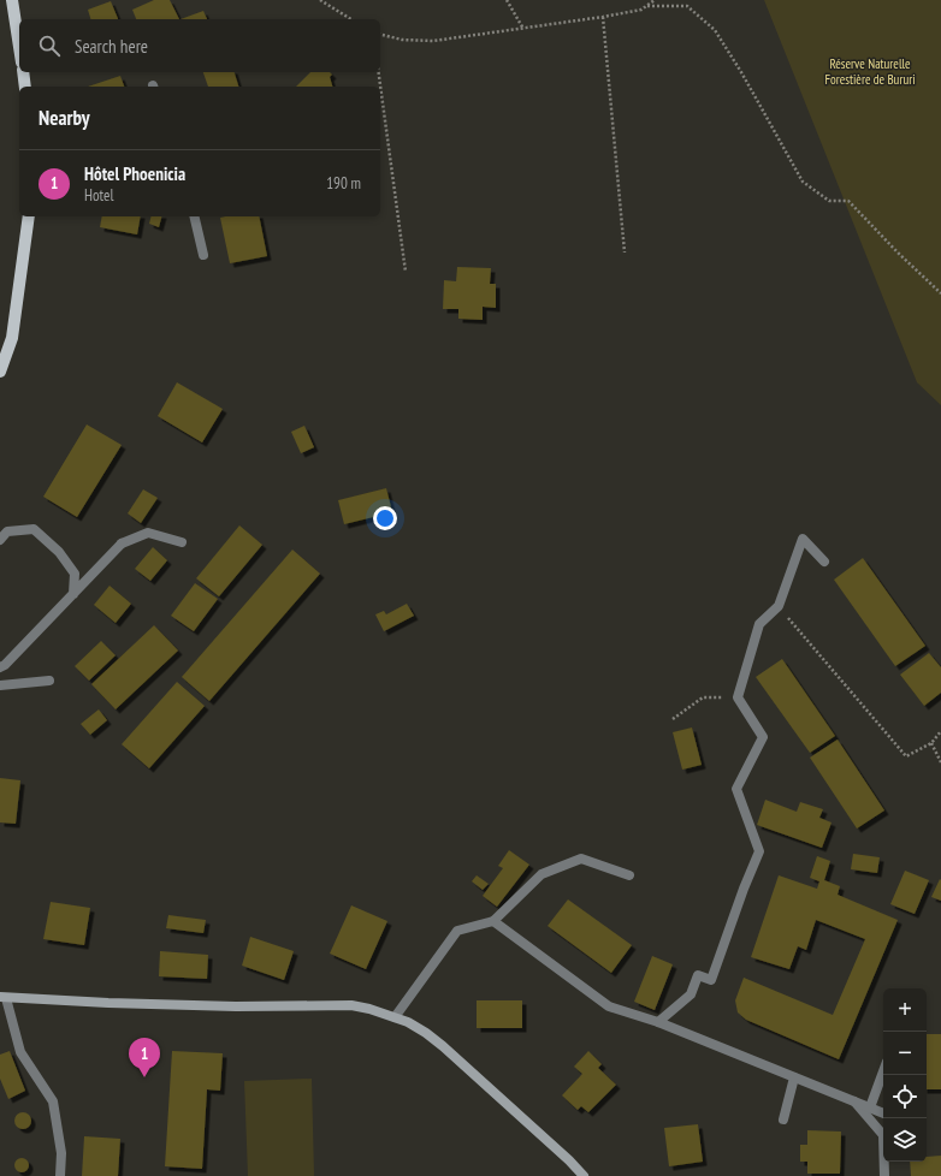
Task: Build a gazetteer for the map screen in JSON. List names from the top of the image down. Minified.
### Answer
{"parks":["Réserve Naturelle Forestière de Bururi"],"page":{"search":"Search here","heading":"Nearby","list":[{"mark":"1","name":"Hôtel Phoenicia","note":"Hotel","value":"190 m"}],"map_buttons":["+","−"],"pins":"1"}}
